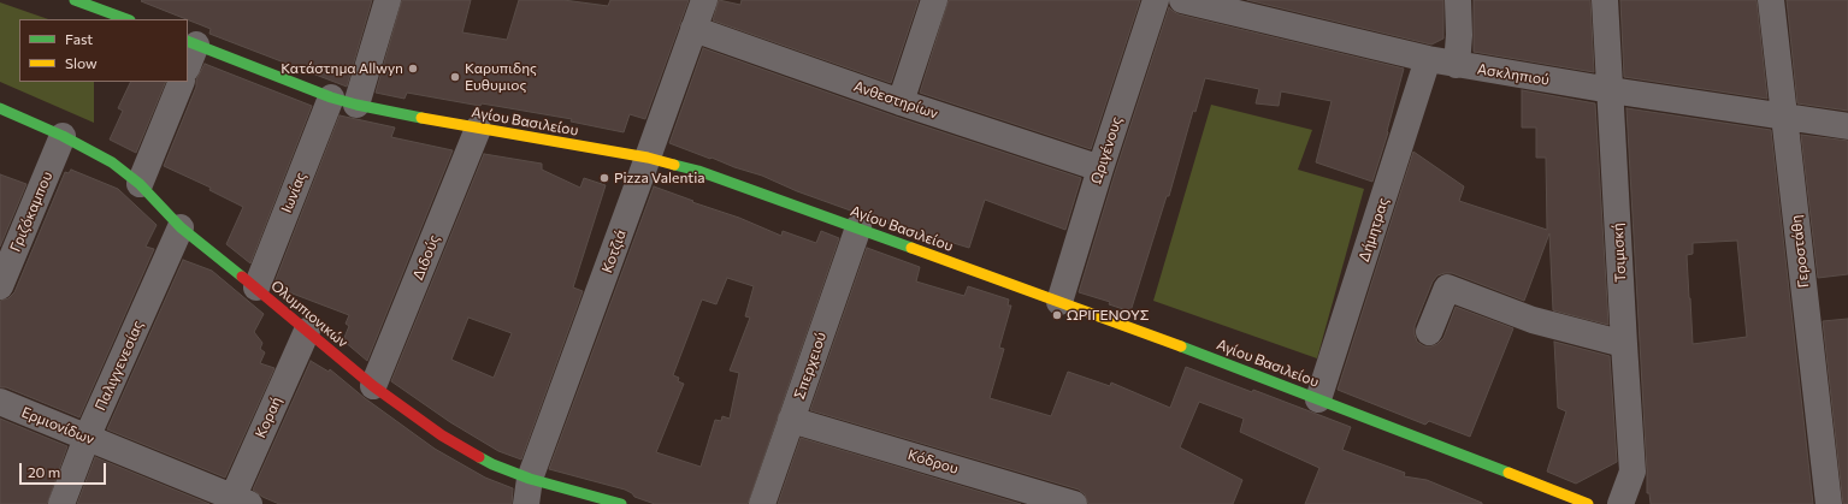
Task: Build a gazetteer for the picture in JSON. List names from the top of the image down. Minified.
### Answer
{"streets":{"street":["Ασκληπιού","Ανθεστηρίων","Αγίου Βασιλείου","Ωριγένους","Ιωνίας","Γριζόκαμπου","Δήμητρας","Κοτζιά","Γεροστάθη","Τσιμισκή","Διδούς","Ολυμπιονικών","Παλιγγενεσίας","Σπερχειού","Κοραή","Ερμιονίδων","Κόδρου"]},"crossings":[["Ασκληπιού","Δήμητρας"],["Ασκληπιού","Γεροστάθη"],["Ασκληπιού","Τσιμισκή"],["Ανθεστηρίων","Ωριγένους"],["Ανθεστηρίων","Κοτζιά"],["Αγίου Βασιλείου","Ωριγένους"],["Αγίου Βασιλείου","Ιωνίας"],["Αγίου Βασιλείου","Δήμητρας"],["Αγίου Βασιλείου","Κοτζιά"],["Αγίου Βασιλείου","Διδούς"],["Αγίου Βασιλείου","Σπερχειού"],["Ιωνίας","Ολυμπιονικών"],["Γριζόκαμπου","Ολυμπιονικών"],["Κοτζιά","Ολυμπιονικών"],["Διδούς","Ολυμπιονικών"],["Ολυμπιονικών","Παλιγγενεσίας"],["Ολυμπιονικών","Κοραή"],["Παλιγγενεσίας","Ερμιονίδων"],["Σπερχειού","Κόδρου"],["Κοραή","Ερμιονίδων"]],"places":["Κατάστημα Allwyn","Καρυπιδης Ευθυμιος","Pizza Valentia","ΩΡΙΓΕΝΟΥΣ"],"legend":["Fast","Slow"],"scale_bar":"20 m"}
